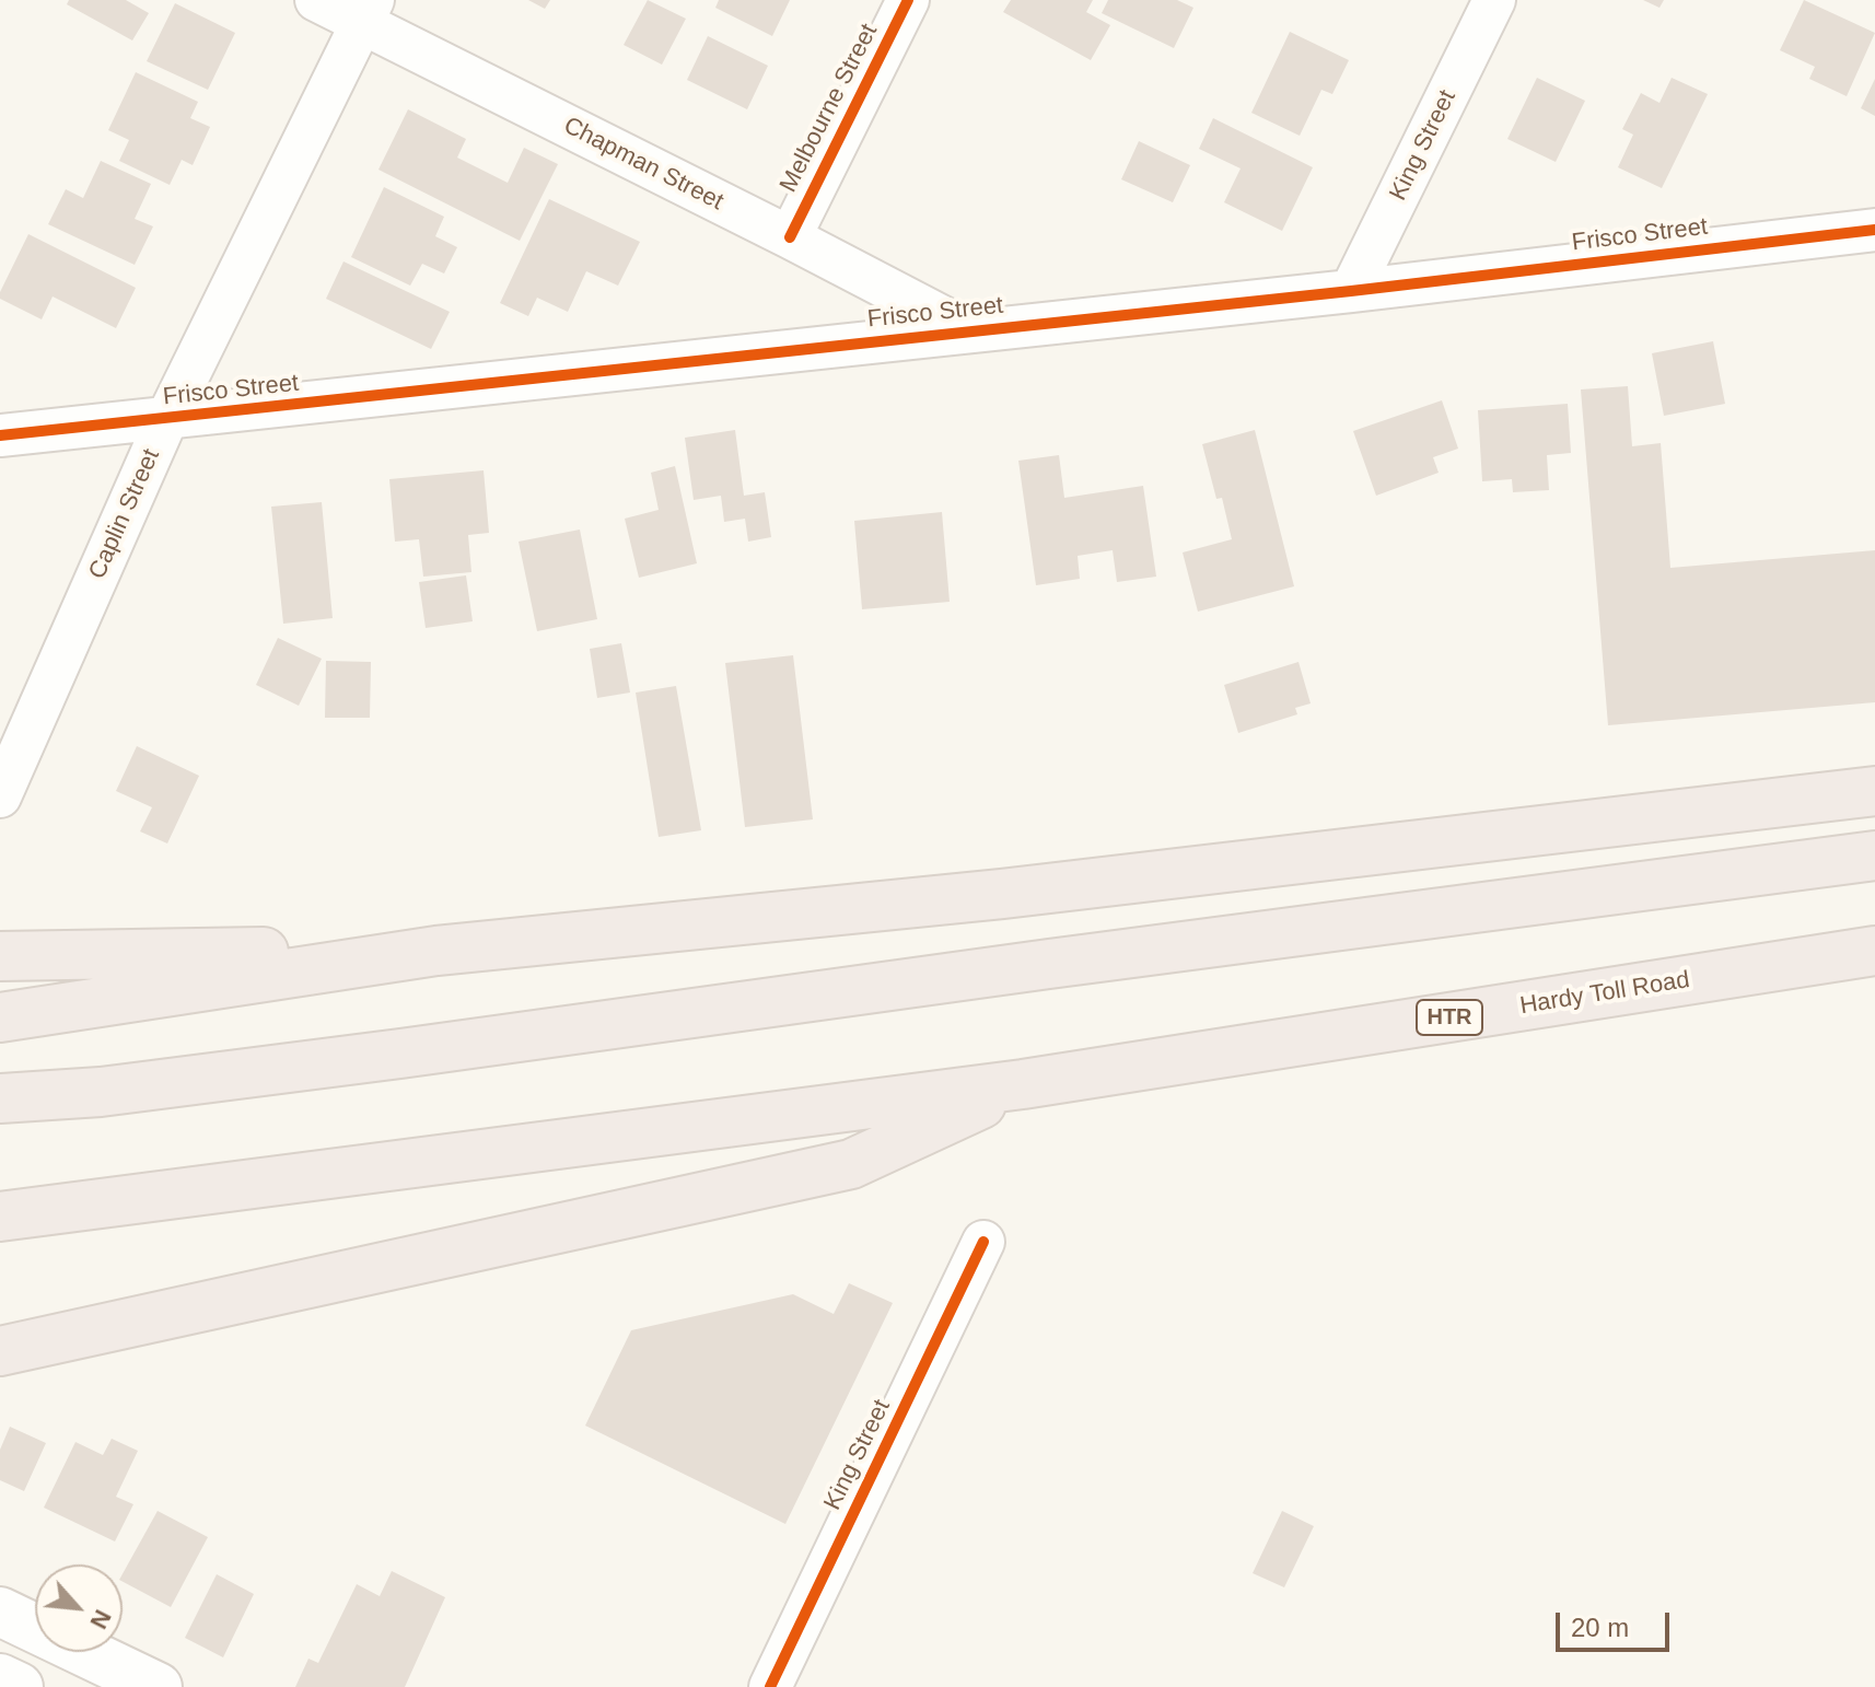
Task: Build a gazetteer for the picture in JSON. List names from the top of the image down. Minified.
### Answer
{"streets":{"highway":["Hardy Toll Road","HTR"],"street":["Melbourne Street","King Street","Chapman Street","Frisco Street","Caplin Street"]},"crossings":[["Melbourne Street","Chapman Street"],["King Street","Frisco Street"],["Chapman Street","Frisco Street"],["Chapman Street","Caplin Street"],["Frisco Street","Caplin Street"]],"scale_bar":"20 m","north":"bottom right"}
